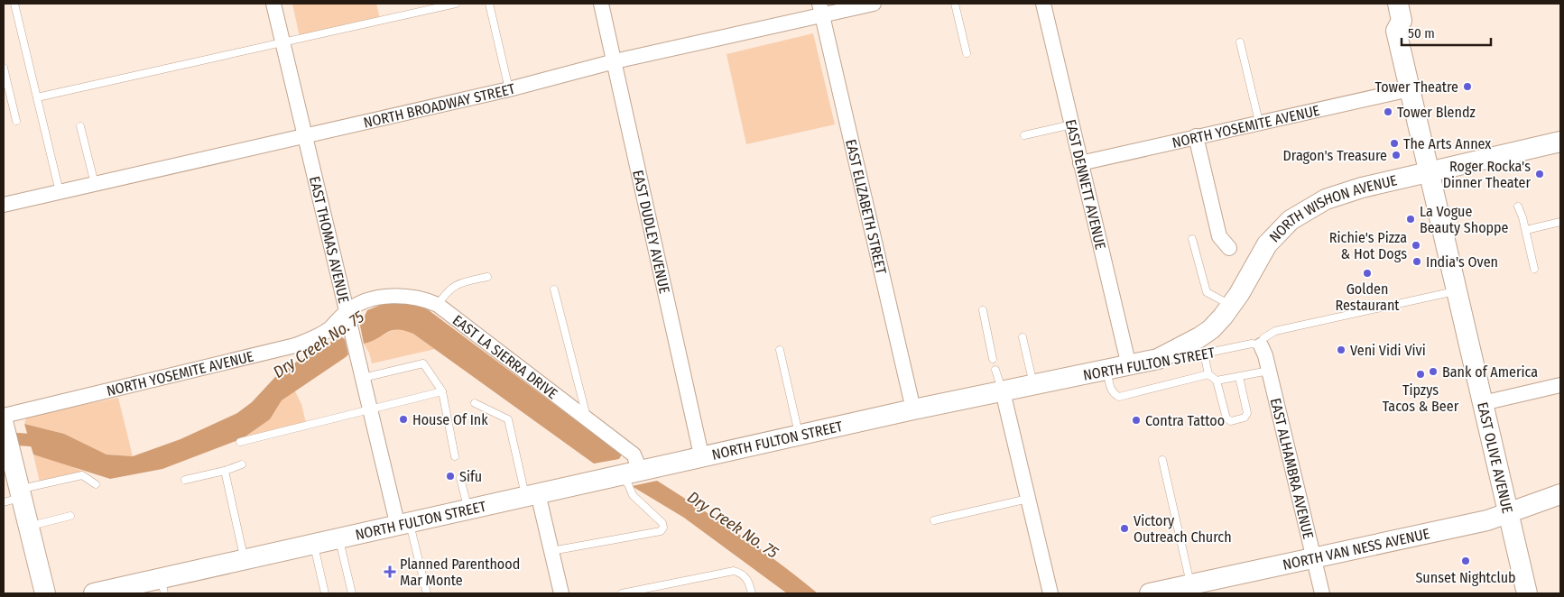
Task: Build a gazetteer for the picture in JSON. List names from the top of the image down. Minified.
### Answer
{"streets":{"main road":["NORTH WISHON AVENUE","NORTH FULTON STREET","EAST OLIVE AVENUE","NORTH VAN NESS AVENUE"],"street":["NORTH BROADWAY STREET","NORTH YOSEMITE AVENUE","EAST DENNETT AVENUE","EAST ELIZABETH STREET","EAST DUDLEY AVENUE","EAST THOMAS AVENUE","EAST LA SIERRA DRIVE","EAST ALHAMBRA AVENUE"]},"crossings":[["NORTH BROADWAY STREET","EAST ELIZABETH STREET"],["NORTH BROADWAY STREET","EAST DUDLEY AVENUE"],["NORTH BROADWAY STREET","EAST THOMAS AVENUE"],["NORTH YOSEMITE AVENUE","EAST DENNETT AVENUE"],["NORTH YOSEMITE AVENUE","EAST THOMAS AVENUE"],["NORTH YOSEMITE AVENUE","EAST LA SIERRA DRIVE"],["NORTH YOSEMITE AVENUE","EAST OLIVE AVENUE"],["EAST DENNETT AVENUE","NORTH FULTON STREET"],["EAST ELIZABETH STREET","NORTH FULTON STREET"],["NORTH WISHON AVENUE","NORTH FULTON STREET"],["NORTH WISHON AVENUE","EAST OLIVE AVENUE"],["EAST DUDLEY AVENUE","NORTH FULTON STREET"],["EAST THOMAS AVENUE","EAST LA SIERRA DRIVE"],["EAST THOMAS AVENUE","NORTH FULTON STREET"],["EAST LA SIERRA DRIVE","NORTH FULTON STREET"],["NORTH FULTON STREET","EAST ALHAMBRA AVENUE"],["EAST OLIVE AVENUE","NORTH VAN NESS AVENUE"],["EAST ALHAMBRA AVENUE","NORTH VAN NESS AVENUE"]],"water":["Dry Creek No. 75"],"places":{"other":["Tower Theatre","Tower Blendz","The Arts Annex","Dragon's Treasure","Roger Rocka's Dinner Theater","La Vogue Beauty Shoppe","Richie's Pizza & Hot Dogs","India's Oven","Golden Restaurant","Veni Vidi Vivi","Bank of America","Tipzys Tacos & Beer","House Of Ink","Contra Tattoo","Sifu","Victory Outreach Church","Sunset Nightclub"],"health":["Planned Parenthood Mar Monte"]},"scale_bar":"50 m"}
